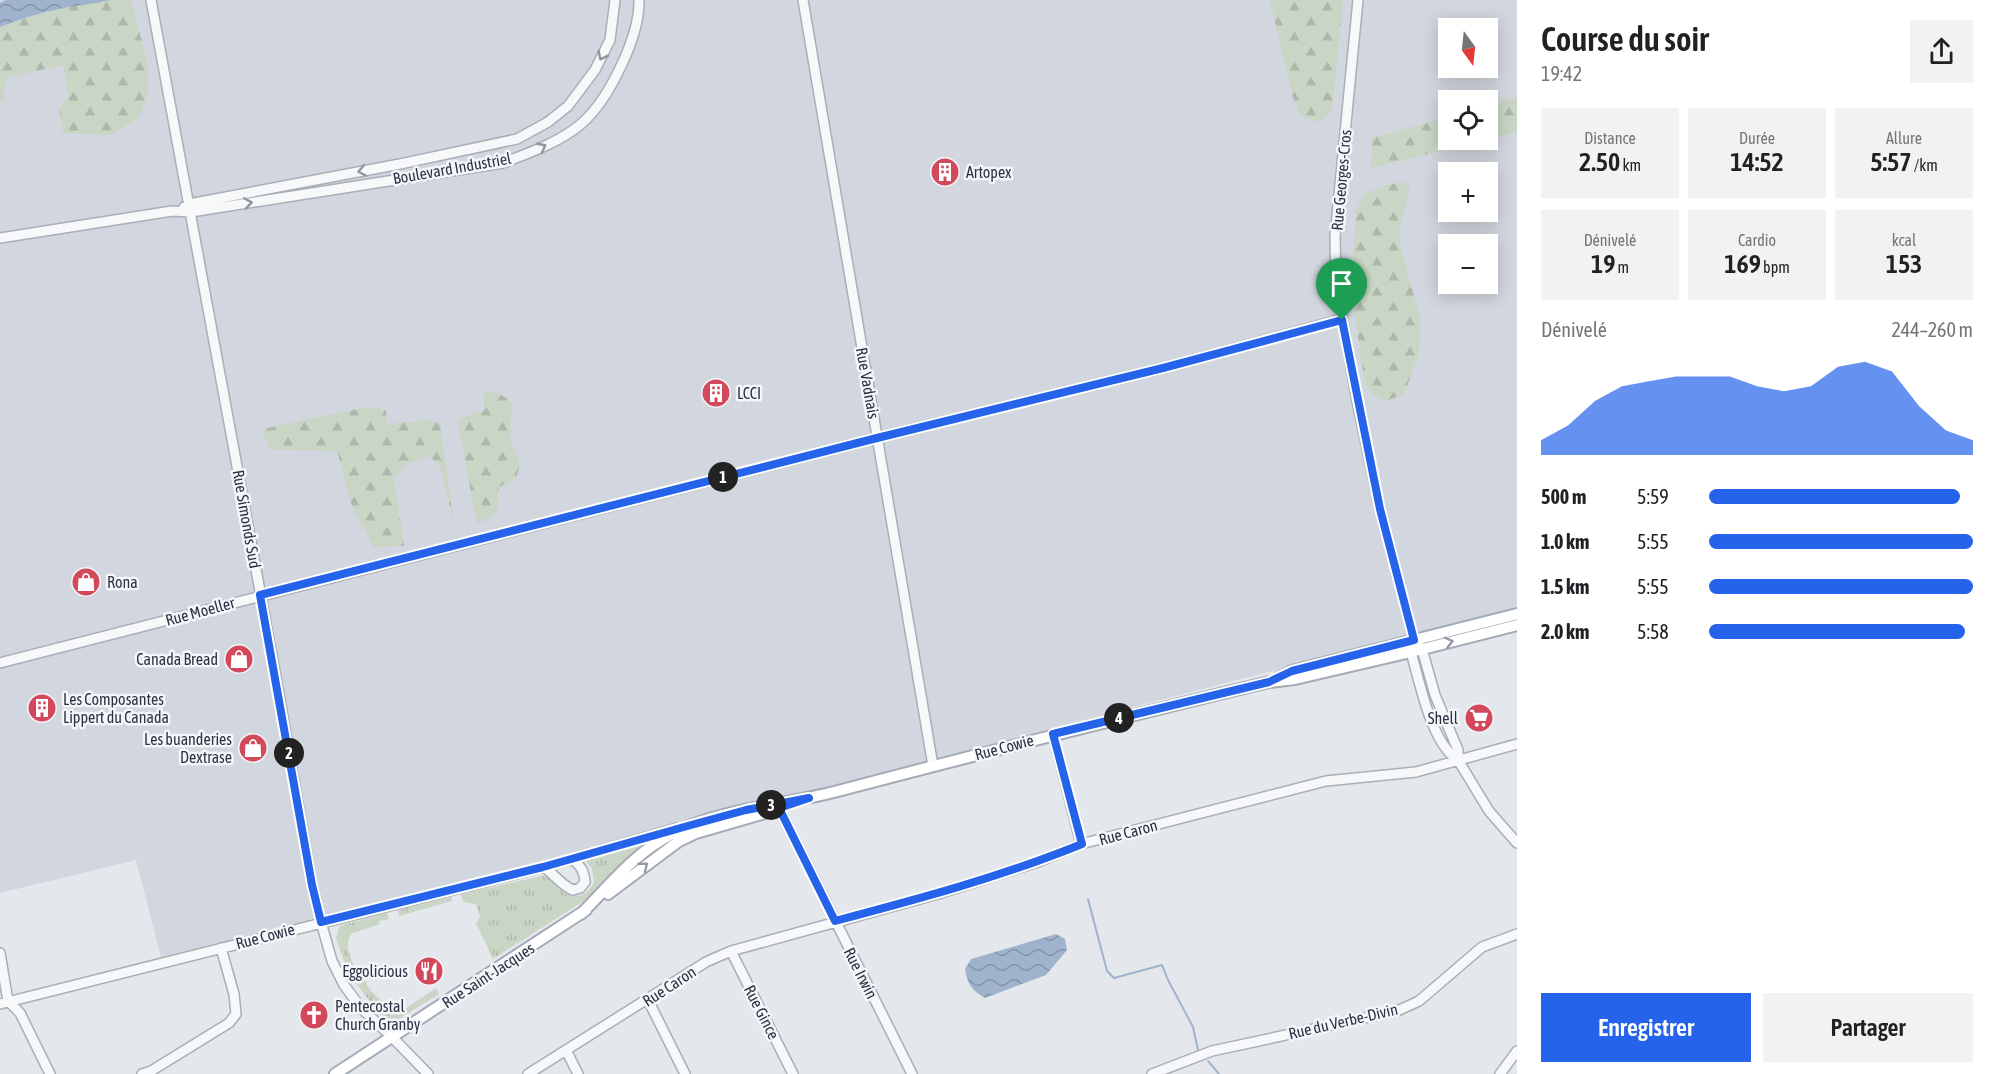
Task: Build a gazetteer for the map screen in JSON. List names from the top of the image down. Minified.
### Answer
{"streets":{"main road":["Rue Cowie","Rue Saint-Jacques"],"street":["Boulevard Industriel","Rue Georges-Cros","Rue Vadnais","Rue Simonds Sud","Rue Moeller","Rue Caron","Rue Irwin","Rue Gince","Rue du Verbe-Divin"]},"crossings":[["Boulevard Industriel","Rue Simonds Sud"],["Rue Georges-Cros","Rue Moeller"],["Rue Georges-Cros","Rue Cowie"],["Rue Georges-Cros","Rue Caron"],["Rue Vadnais","Rue Moeller"],["Rue Vadnais","Rue Cowie"],["Rue Simonds Sud","Rue Moeller"],["Rue Simonds Sud","Rue Cowie"],["Rue Simonds Sud","Rue Saint-Jacques"],["Rue Cowie","Rue Irwin"],["Rue Cowie","Rue Saint-Jacques"],["Rue Caron","Rue Irwin"],["Rue Caron","Rue Gince"],["Rue Irwin","Rue Saint-Jacques"]],"places":{"building":["Artopex","LCCI","Les Composantes Lippert du Canada"],"shop":["Rona","Canada Bread","Les buanderies Dextrase"],"supermarket":["Shell"],"restaurant":["Eggolicious"],"church":["Pentecostal Church Granby"]},"north":"bottom","page":{"heading":["Course du soir","19:42"],"map_buttons":["+","−"],"stats":[["Distance","2.50 km"],["Durée","14:52"],["Allure","5:57 /km"],["Dénivelé","19 m"],["Cardio","169 bpm"],["kcal","153"]],"chart":["Dénivelé","244–260 m"],"pins":["1","4","2","3"],"list":[{"name":"500 m","note":"5:59"},{"name":"1.0 km","note":"5:55"},{"name":"1.5 km","note":"5:55"},{"name":"2.0 km","note":"5:58"}],"buttons":["Enregistrer","Partager"]}}
